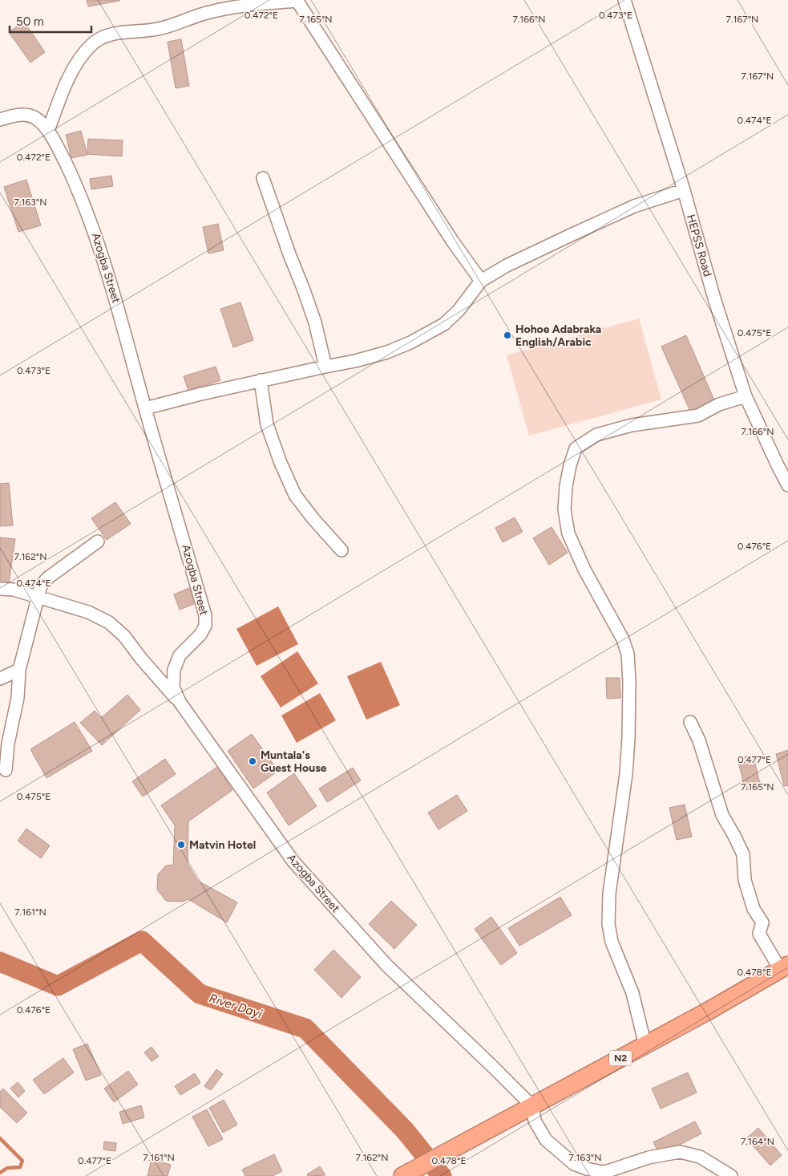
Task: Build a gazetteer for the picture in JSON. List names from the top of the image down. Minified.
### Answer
{"streets":{"highway":["N2"],"street":["HEPSS Road","Azogba Street"]},"crossings":[["Azogba Street","N2"]],"water":["River Dayi"],"places":["Hohoe Adabraka English/Arabic","Muntala's Guest House","Matvin Hotel"],"scale_bar":"50 m","coordinates":["0.472°E","0.473°E","7.165°N","7.166°N","7.167°N","0.474°E","7.163°N","0.475°E","0.476°E","7.162°N","0.477°E","7.161°N","0.478°E","7.164°N"]}
